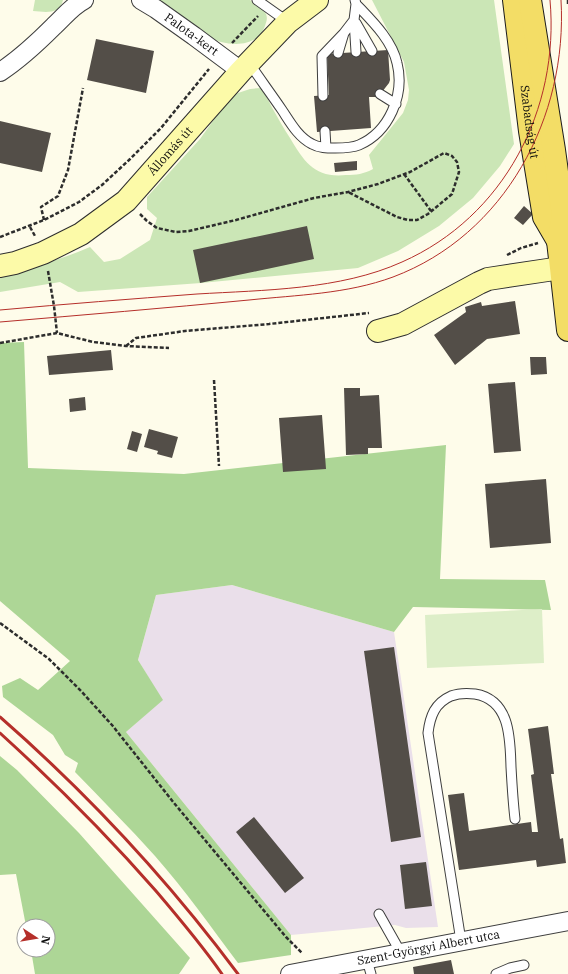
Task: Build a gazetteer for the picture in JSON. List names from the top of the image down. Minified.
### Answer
{"streets":{"main road":["Szabadság út","Állomás út"],"street":["Palota-kert","Szent-Györgyi Albert utca"]},"crossings":[["Palota-kert","Állomás út"]],"north":"right"}
